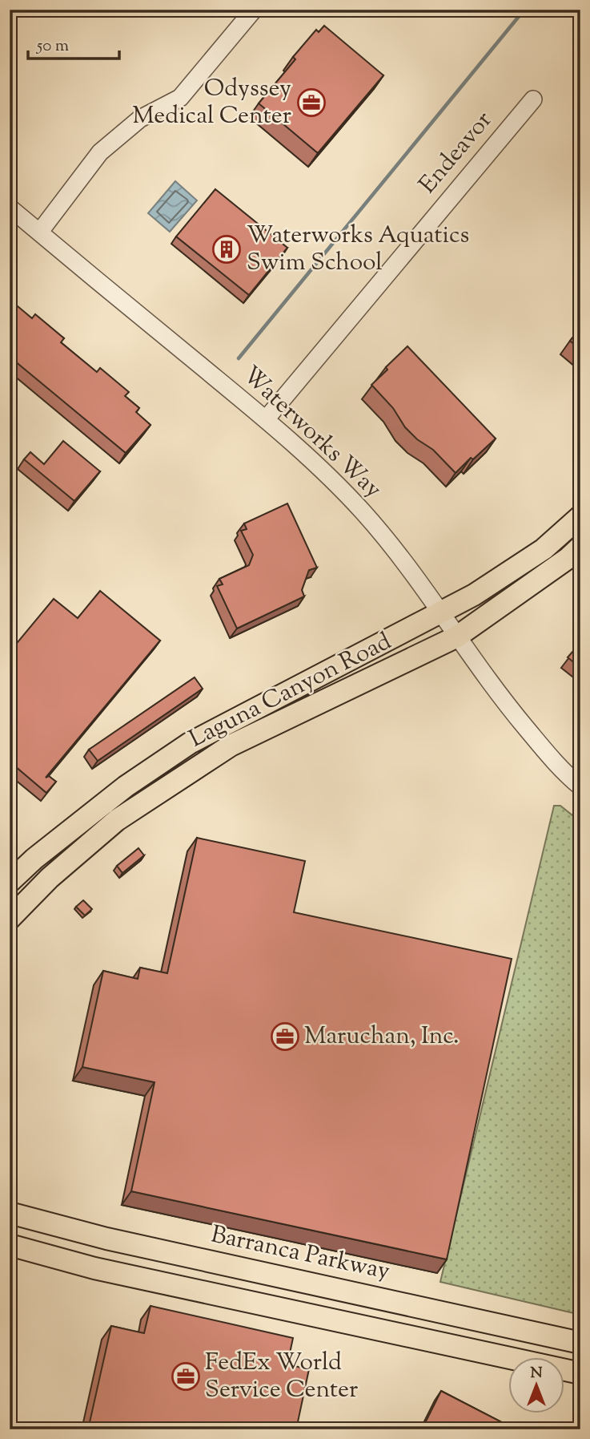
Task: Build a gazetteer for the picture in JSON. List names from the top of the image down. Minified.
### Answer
{"streets":{"main road":["Laguna Canyon Road","Barranca Parkway"],"street":["Endeavor","Waterworks Way"]},"crossings":[["Endeavor","Waterworks Way"],["Waterworks Way","Laguna Canyon Road"]],"places":{"office":["Odyssey Medical Center","Maruchan, Inc.","FedEx World Service Center"],"building":["Waterworks Aquatics Swim School"]},"scale_bar":"50 m","north":"top"}
